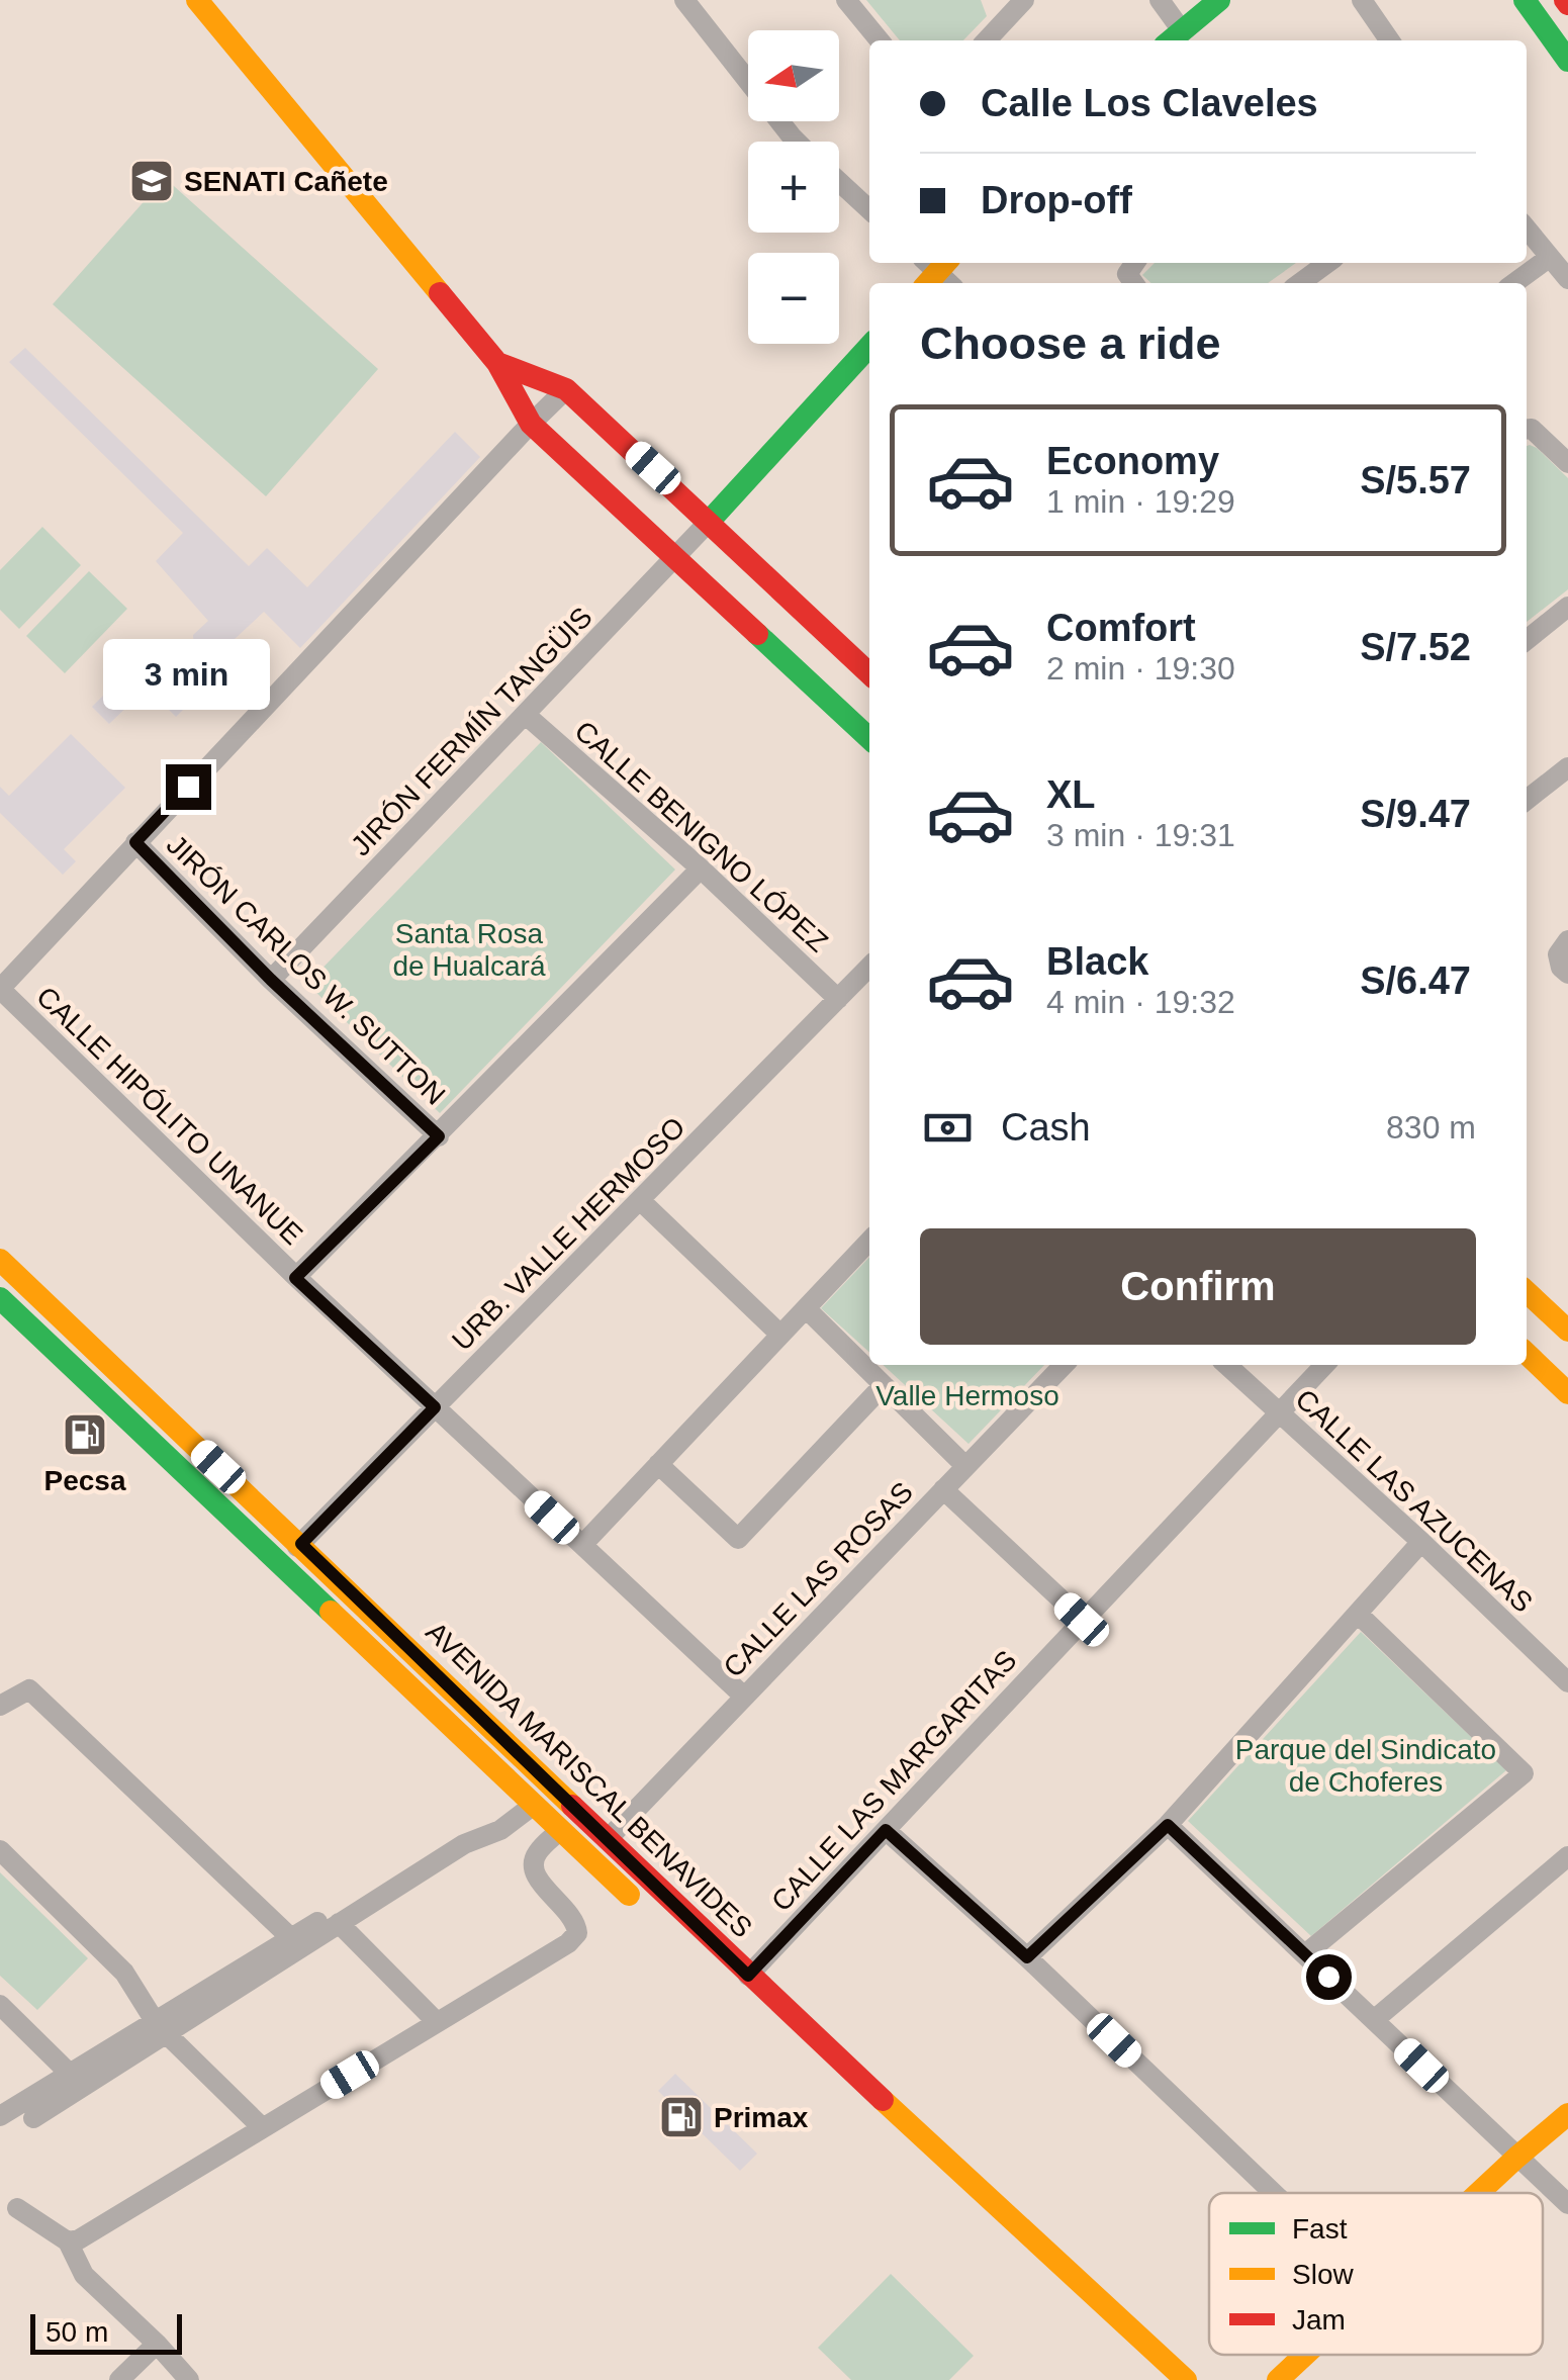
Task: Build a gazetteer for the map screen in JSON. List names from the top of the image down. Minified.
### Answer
{"streets":{"main road":["AVENIDA MARISCAL BENAVIDES"],"street":["JIRÓN FERMÍN TANGÜIS","CALLE BENIGNO LÓPEZ","JIRÓN CARLOS W. SUTTON","CALLE HIPÓLITO UNANUE","URB. VALLE HERMOSO","CALLE LAS AZUCENAS","CALLE LAS ROSAS","CALLE LAS MARGARITAS"]},"crossings":[["JIRÓN FERMÍN TANGÜIS","CALLE BENIGNO LÓPEZ"],["JIRÓN FERMÍN TANGÜIS","JIRÓN CARLOS W. SUTTON"],["CALLE BENIGNO LÓPEZ","URB. VALLE HERMOSO"],["CALLE HIPÓLITO UNANUE","URB. VALLE HERMOSO"],["CALLE HIPÓLITO UNANUE","CALLE LAS ROSAS"],["URB. VALLE HERMOSO","AVENIDA MARISCAL BENAVIDES"],["CALLE LAS AZUCENAS","CALLE LAS MARGARITAS"],["CALLE LAS ROSAS","AVENIDA MARISCAL BENAVIDES"],["AVENIDA MARISCAL BENAVIDES","CALLE LAS MARGARITAS"]],"parks":["Santa Rosa de Hualcará","Valle Hermoso","Parque del Sindicato de Choferes"],"places":{"school or university":["SENATI Cañete"],"fuel station":["Pecsa","Primax"]},"legend":["Fast","Slow","Jam"],"scale_bar":"50 m","north":"left","page":{"map_buttons":["+","−"],"banner":["Calle Los Claveles","Drop-off"],"heading":"Choose a ride","list":[{"name":"Economy","note":"1 min · 19:29","value":"S/5.57"},{"name":"Comfort","note":"2 min · 19:30","value":"S/7.52"},{"name":"XL","note":"3 min · 19:31","value":"S/9.47"},{"name":"Black","note":"4 min · 19:32","value":"S/6.47"}],"bubble":"3 min","pay":["Cash","830 m"],"buttons":"Confirm","scale":"50 m"}}
